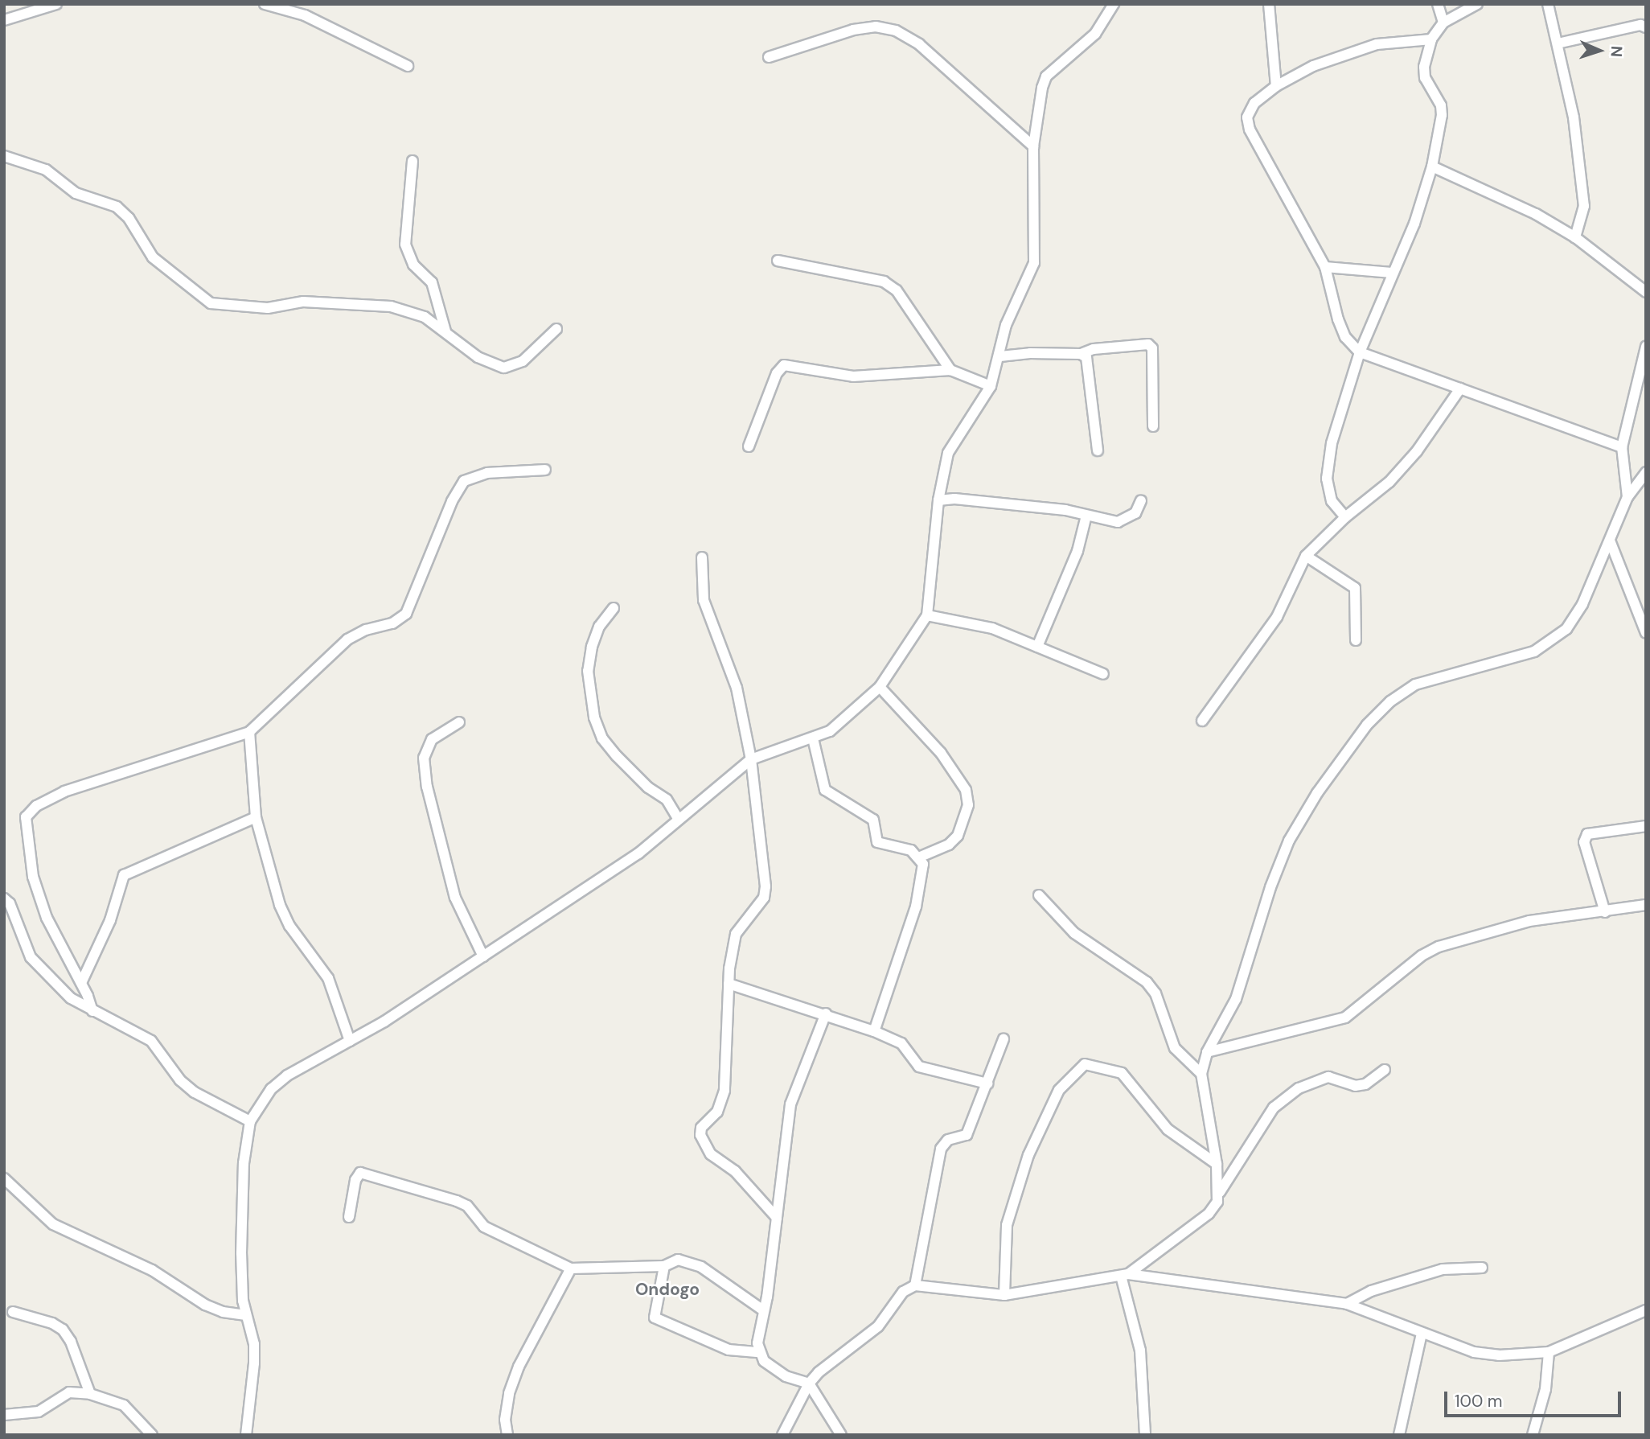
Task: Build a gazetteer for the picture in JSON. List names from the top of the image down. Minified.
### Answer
{"districts":["Ondogo"],"scale_bar":"100 m","north":"right"}
